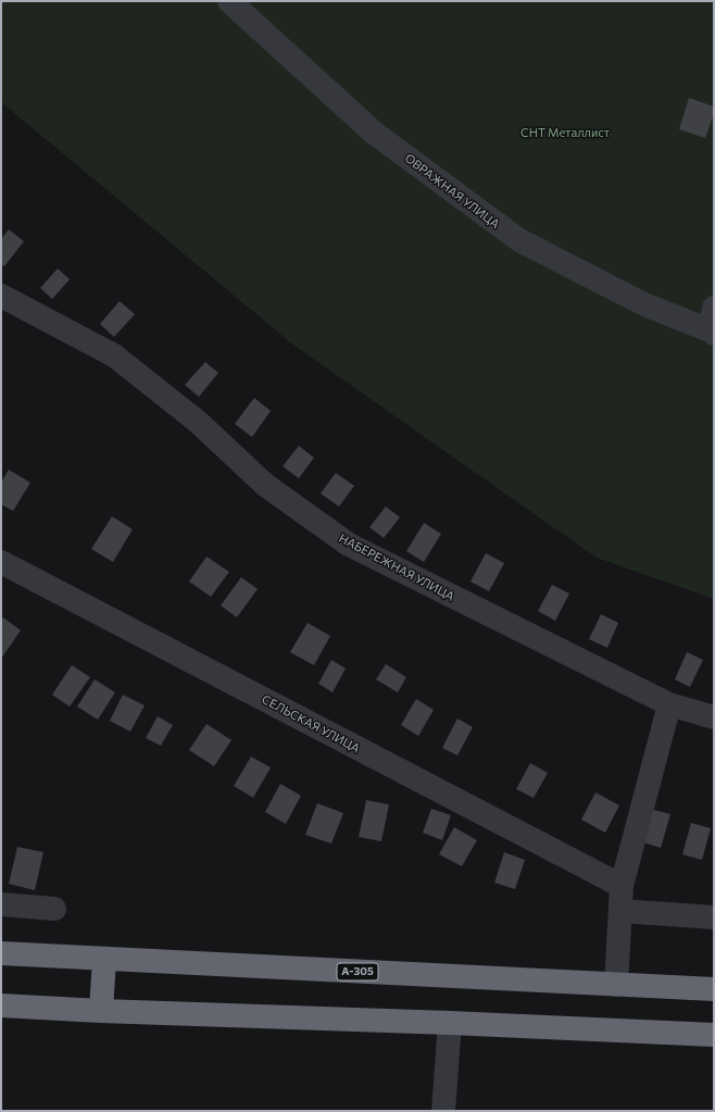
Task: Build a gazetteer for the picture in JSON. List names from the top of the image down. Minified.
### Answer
{"streets":{"highway":["А-305"],"street":["ОВРАЖНАЯ УЛИЦА","НАБЕРЕЖНАЯ УЛИЦА","СЕЛЬСКАЯ УЛИЦА"]},"parks":["СНТ Металлист"]}
